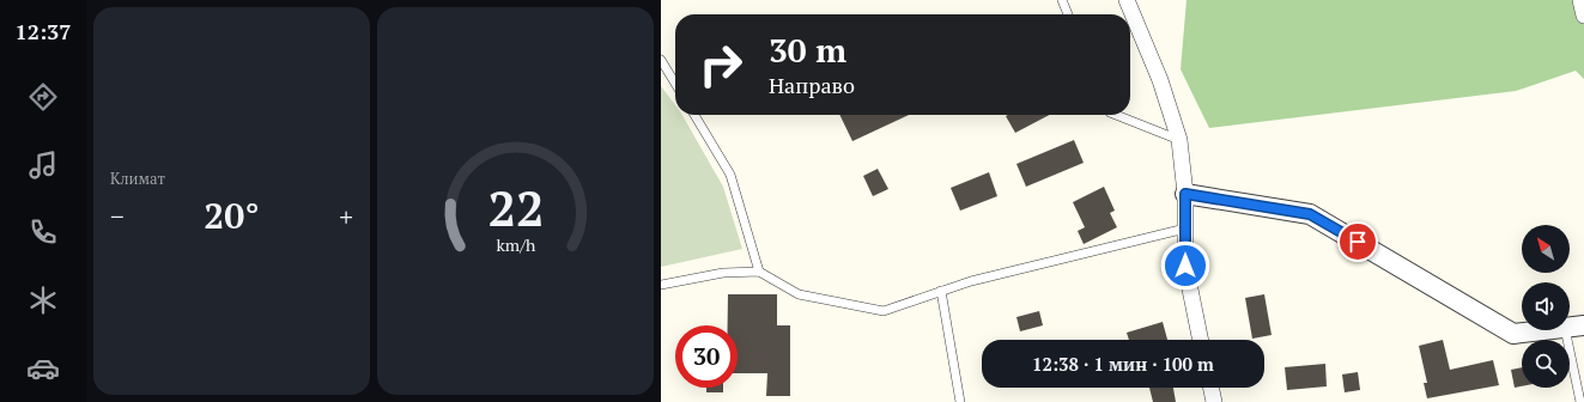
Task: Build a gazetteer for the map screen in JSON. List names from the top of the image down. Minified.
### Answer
{"north":"top left","page":{"tabs":"12:37","tile":"Климат","turn":["30 m","Направо"],"heat":["−","20°","+"],"limit":"30","trip":"12:38 · 1 мин · 100 m","gauge":["22","km/h"]}}
